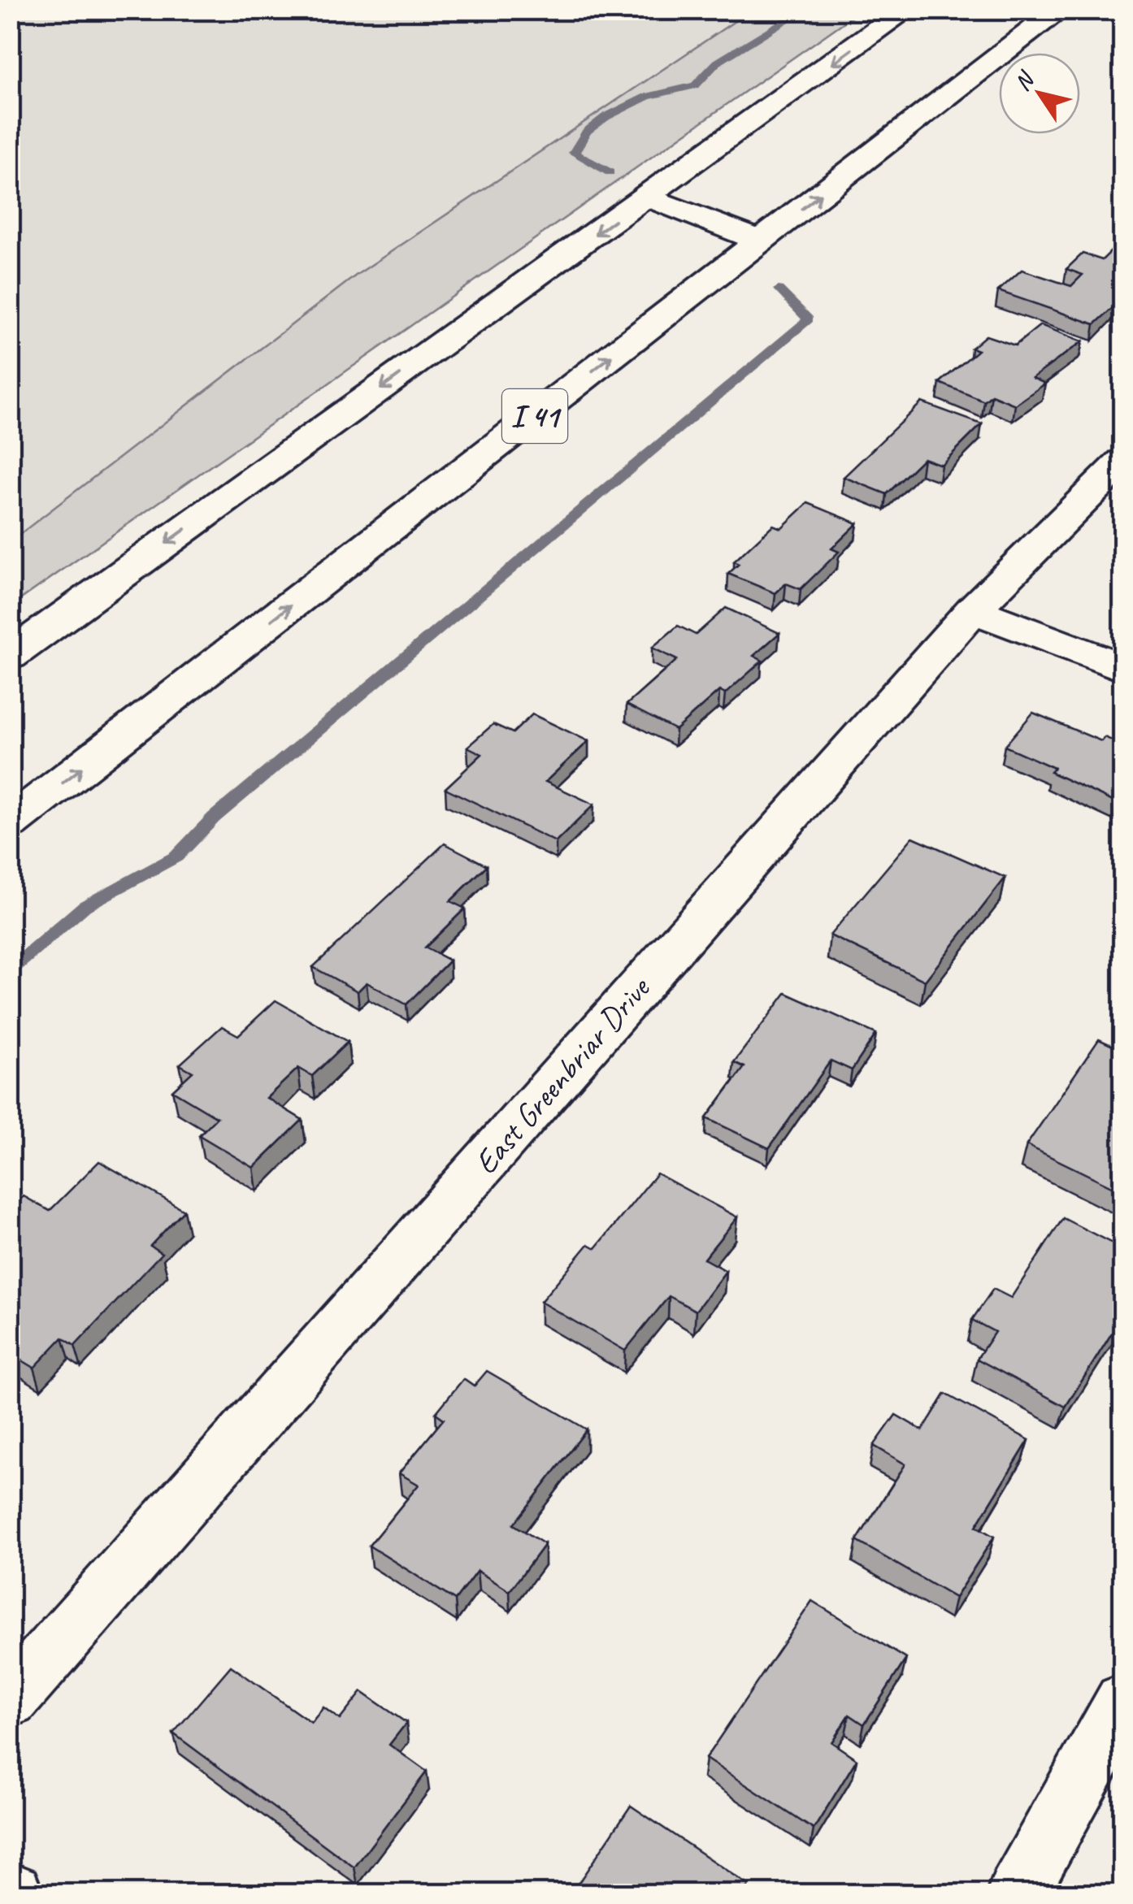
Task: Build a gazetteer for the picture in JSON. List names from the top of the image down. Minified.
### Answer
{"streets":{"main road":["I 41","East Greenbriar Drive"]},"north":"top left"}
